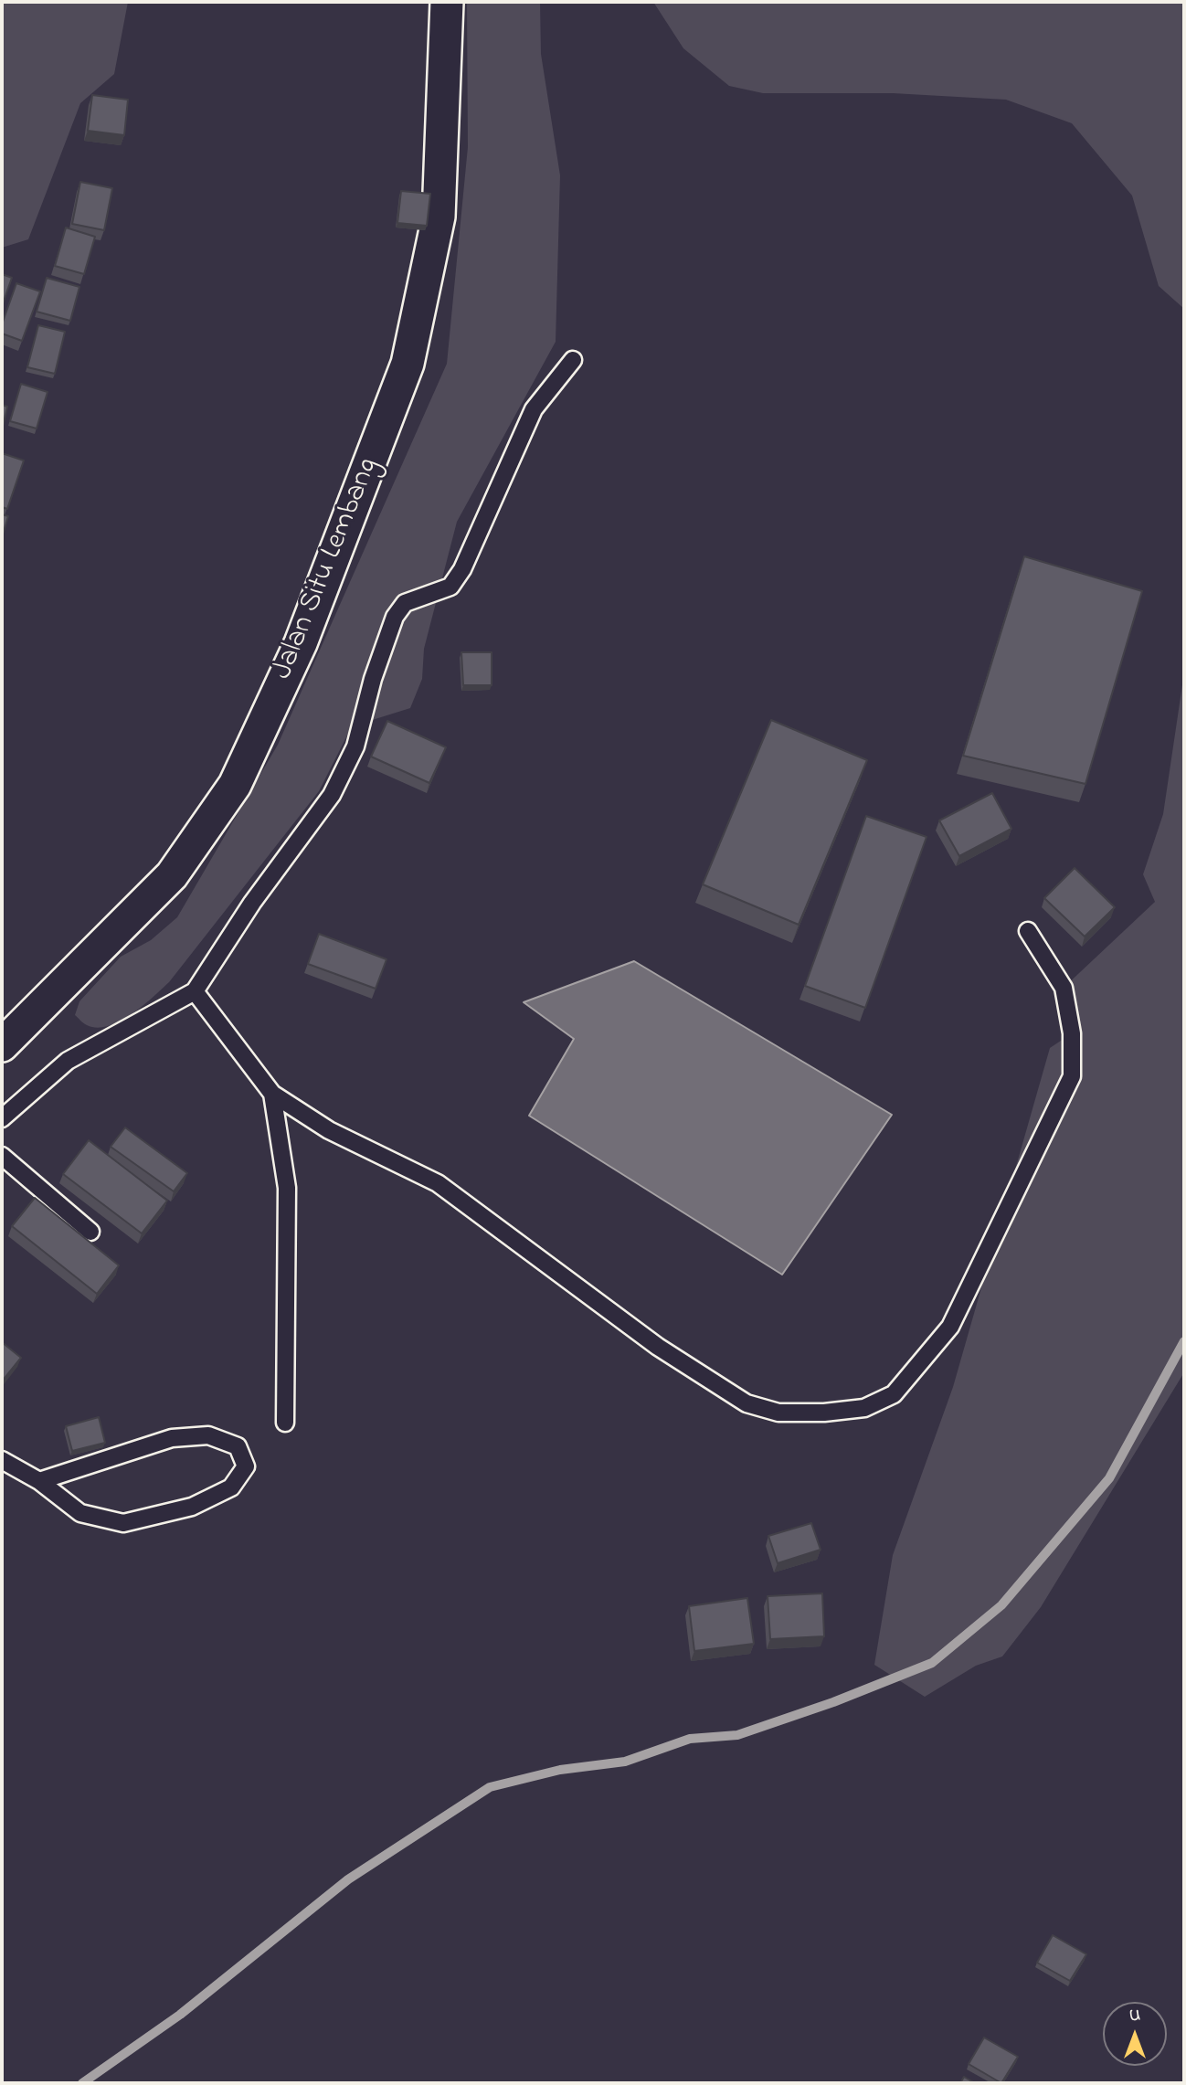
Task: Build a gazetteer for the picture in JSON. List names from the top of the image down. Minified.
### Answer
{"streets":{"street":["Jalan Situ Lembang"]},"north":"top"}
